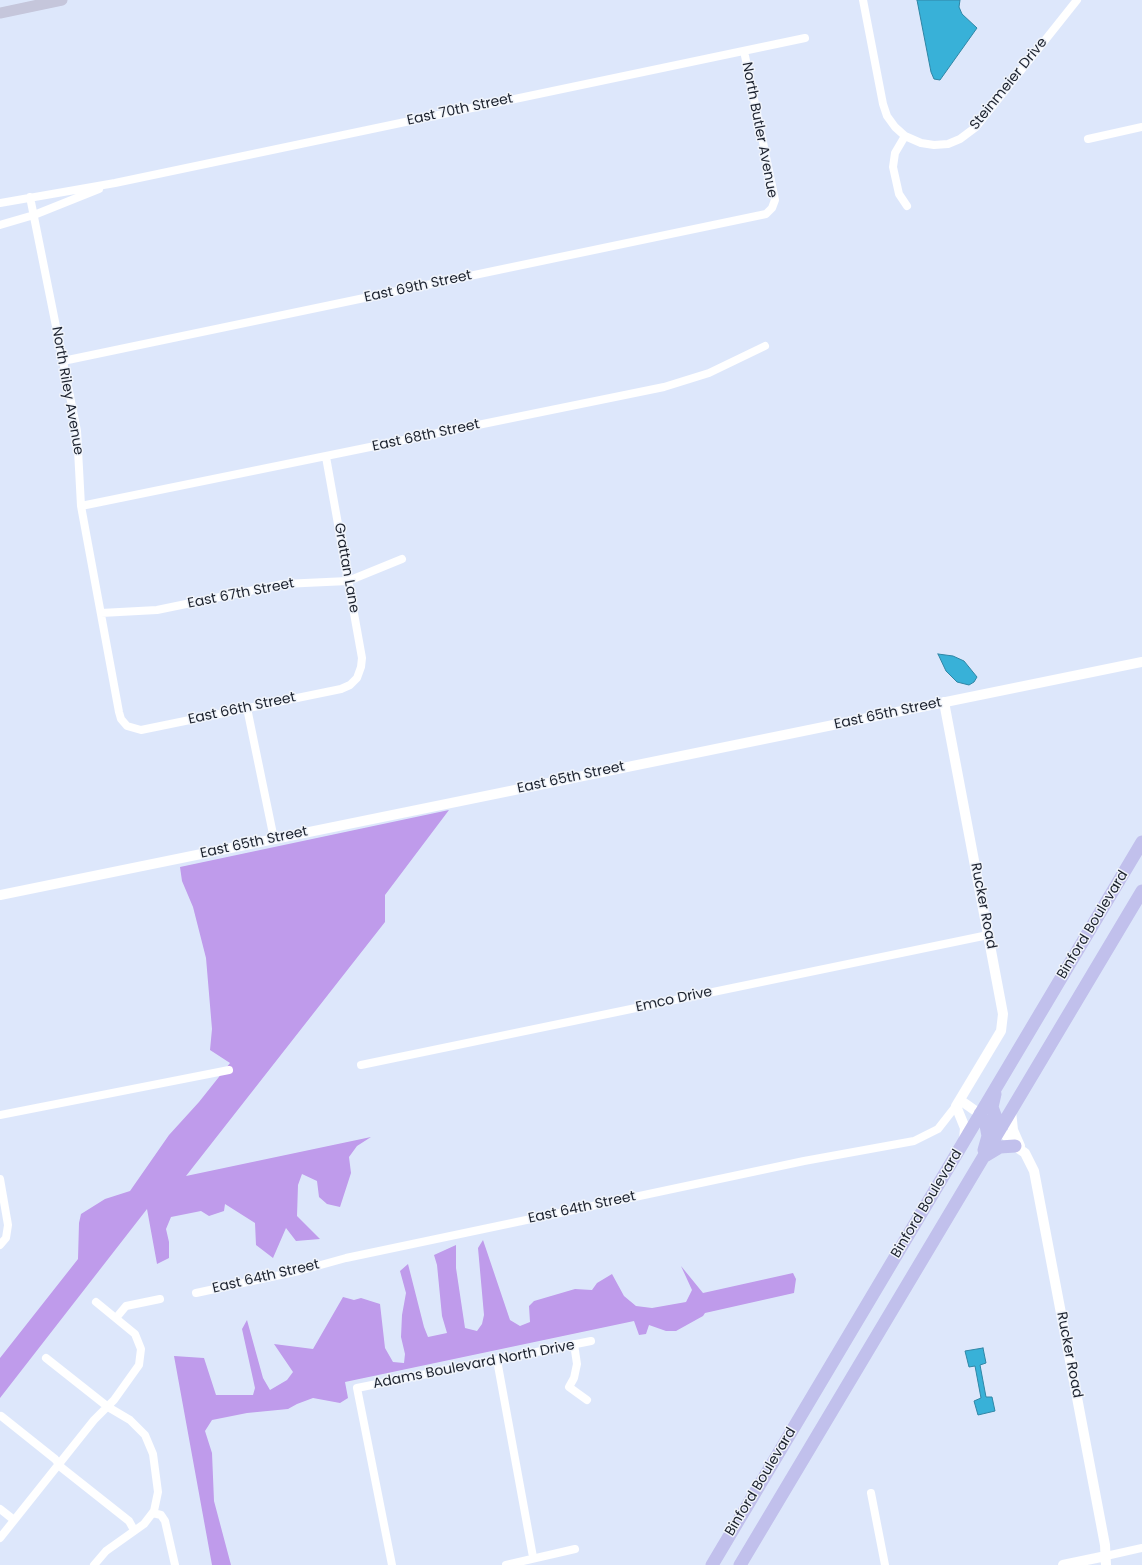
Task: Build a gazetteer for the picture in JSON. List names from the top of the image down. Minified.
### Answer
{"streets":{"main road":["Binford Boulevard"],"street":["Steinmeier Drive","East 70th Street","North Butler Avenue","East 69th Street","North Riley Avenue","East 68th Street","Grattan Lane","East 67th Street","East 66th Street","East 65th Street","Rucker Road","Emco Drive","East 64th Street","Adams Boulevard North Drive"]},"crossings":[["East 70th Street","North Butler Avenue"],["East 70th Street","North Riley Avenue"],["North Butler Avenue","East 69th Street"],["East 69th Street","North Riley Avenue"],["North Riley Avenue","East 68th Street"],["North Riley Avenue","East 67th Street"],["North Riley Avenue","East 66th Street"],["East 68th Street","Grattan Lane"],["Grattan Lane","East 67th Street"],["Grattan Lane","East 66th Street"],["East 65th Street","Rucker Road"],["Rucker Road","Binford Boulevard"],["Rucker Road","Emco Drive"],["Rucker Road","East 64th Street"]]}
